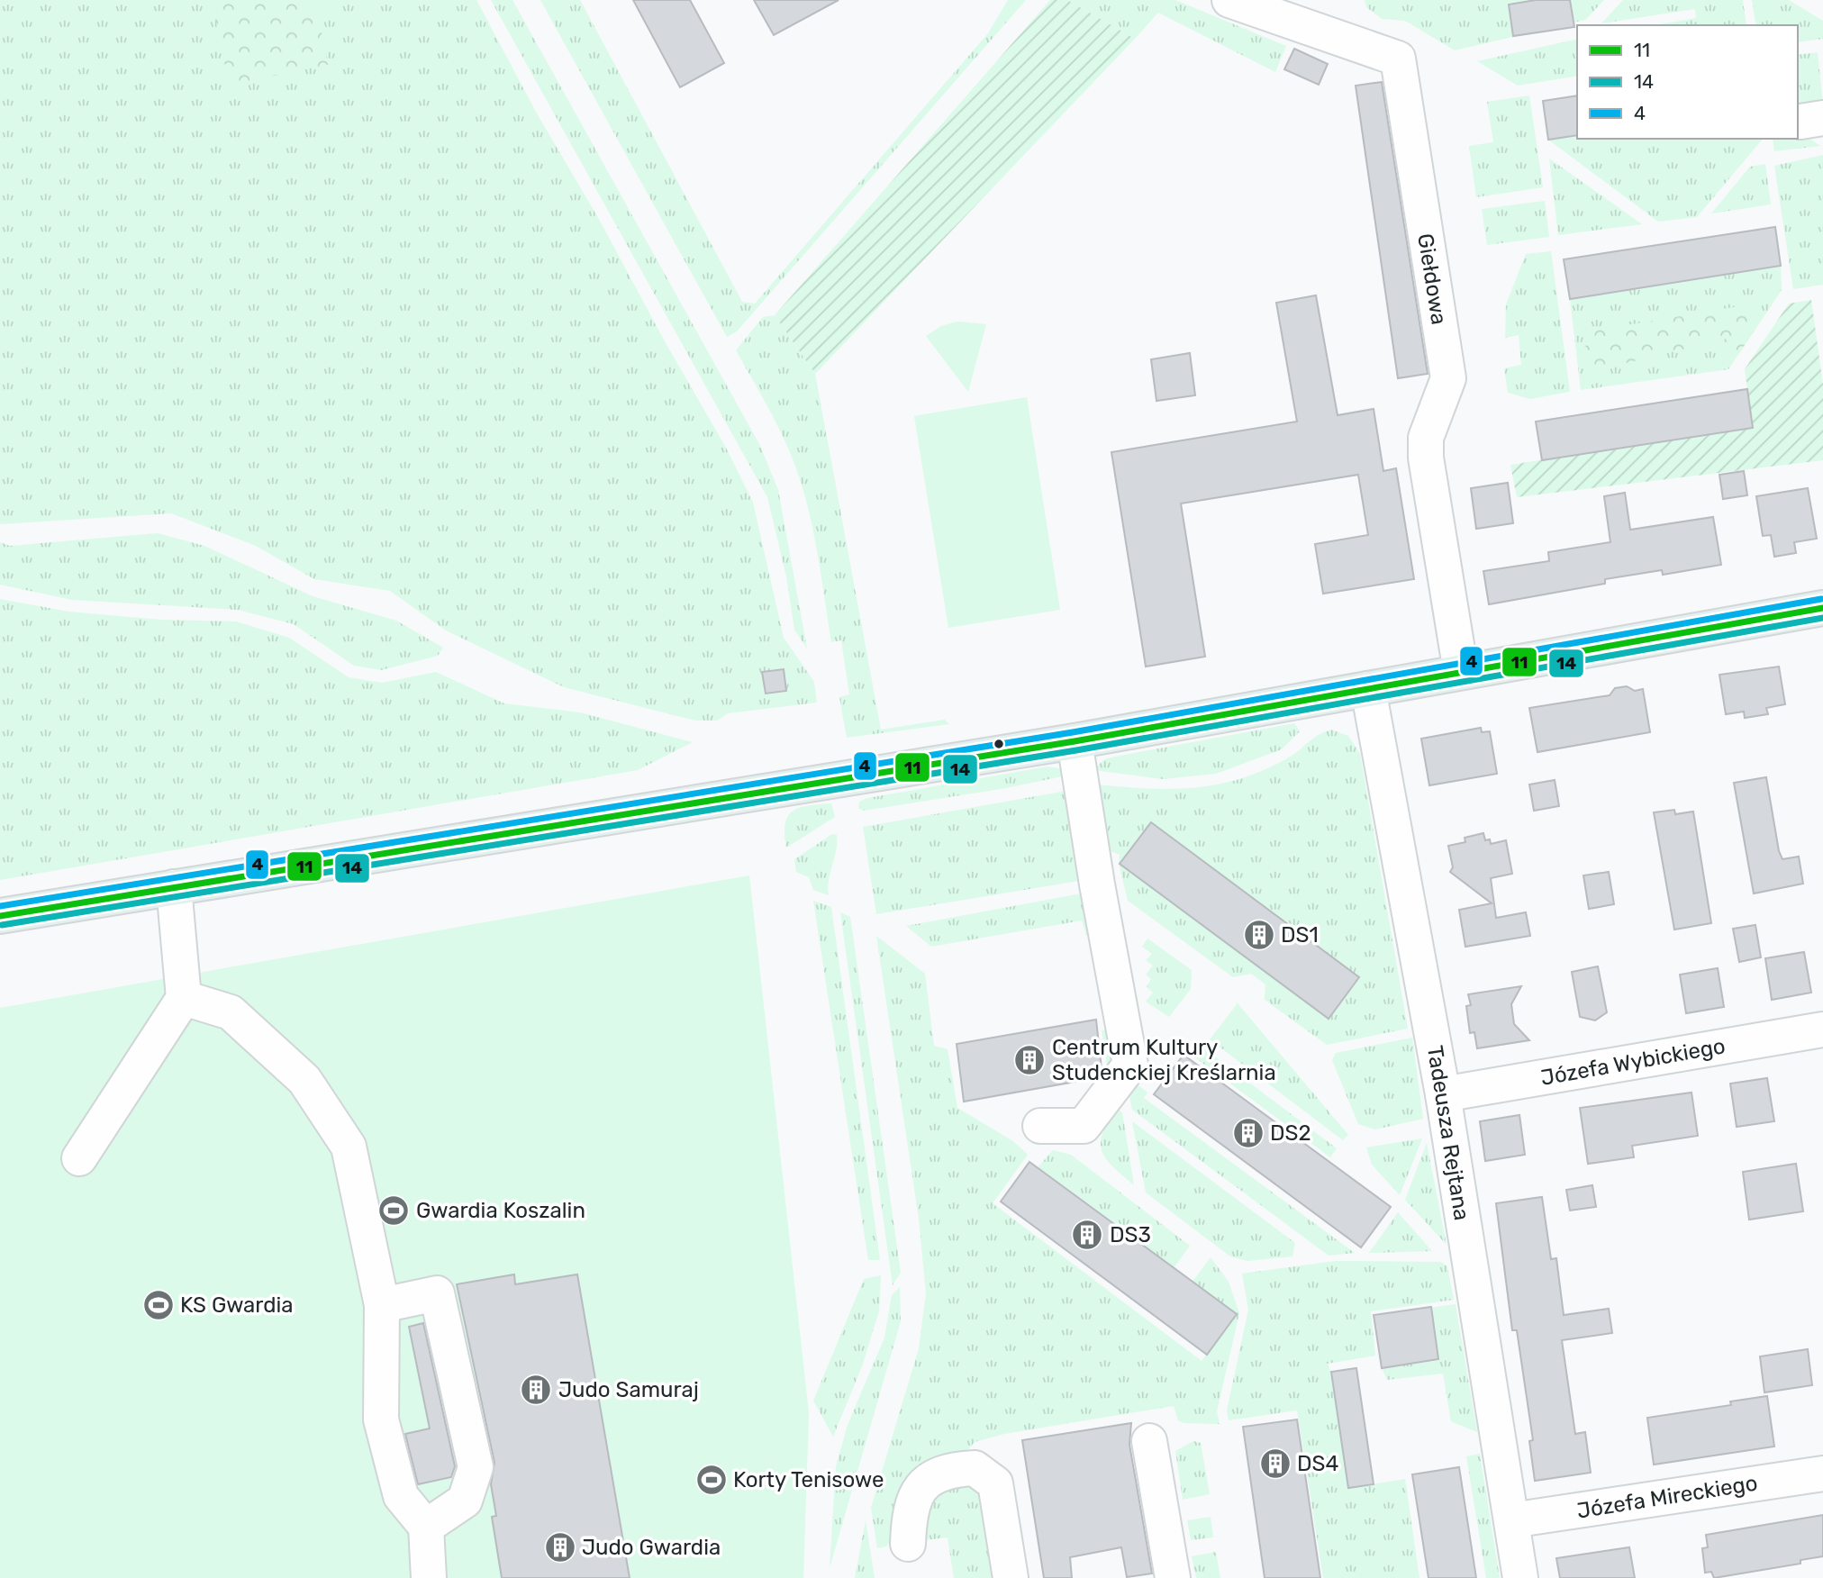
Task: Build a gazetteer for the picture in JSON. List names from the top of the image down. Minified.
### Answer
{"streets":{"street":["Giełdowa","Józefa Wybickiego","Tadeusza Rejtana","Józefa Mireckiego"]},"crossings":[["Józefa Wybickiego","Tadeusza Rejtana"],["Tadeusza Rejtana","Józefa Mireckiego"]],"places":{"building":["DS1","Centrum Kultury Studenckiej Kreślarnia","DS2","DS3","Judo Samuraj","DS4","Judo Gwardia"],"sports":["Gwardia Koszalin","KS Gwardia","Korty Tenisowe"]},"lines":["transit line 4","transit line 11","transit line 14"],"legend":["11","14","4"]}
